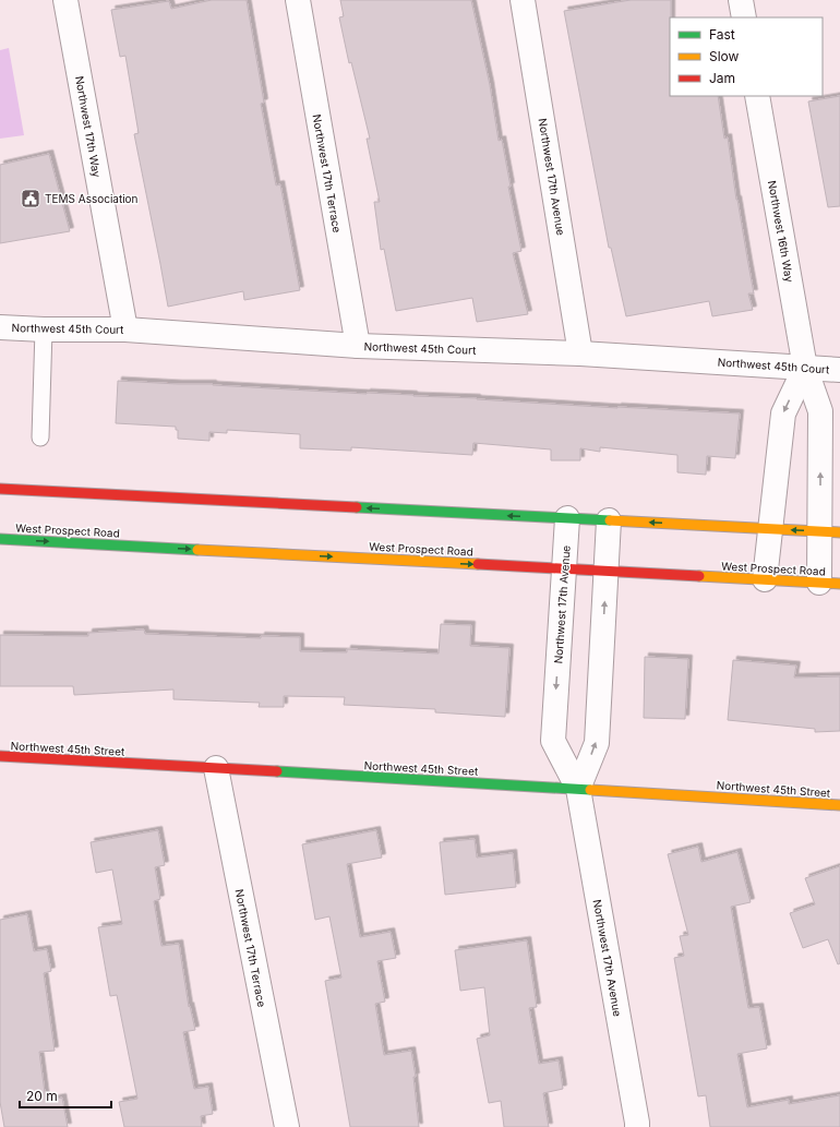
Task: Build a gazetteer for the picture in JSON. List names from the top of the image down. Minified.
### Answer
{"streets":{"main road":["West Prospect Road","Northwest 45th Street"],"street":["Northwest 17th Way","Northwest 17th Terrace","Northwest 17th Avenue","Northwest 16th Way","Northwest 45th Court"]},"crossings":[["Northwest 17th Way","Northwest 45th Court"],["Northwest 17th Terrace","Northwest 45th Court"],["Northwest 17th Terrace","Northwest 45th Street"],["Northwest 17th Avenue","Northwest 45th Court"],["Northwest 17th Avenue","West Prospect Road"],["Northwest 17th Avenue","Northwest 45th Street"],["Northwest 16th Way","Northwest 45th Court"],["Northwest 16th Way","West Prospect Road"]],"places":{"public building":["TEMS Association"]},"legend":["Fast","Slow","Jam"],"scale_bar":"20 m"}
